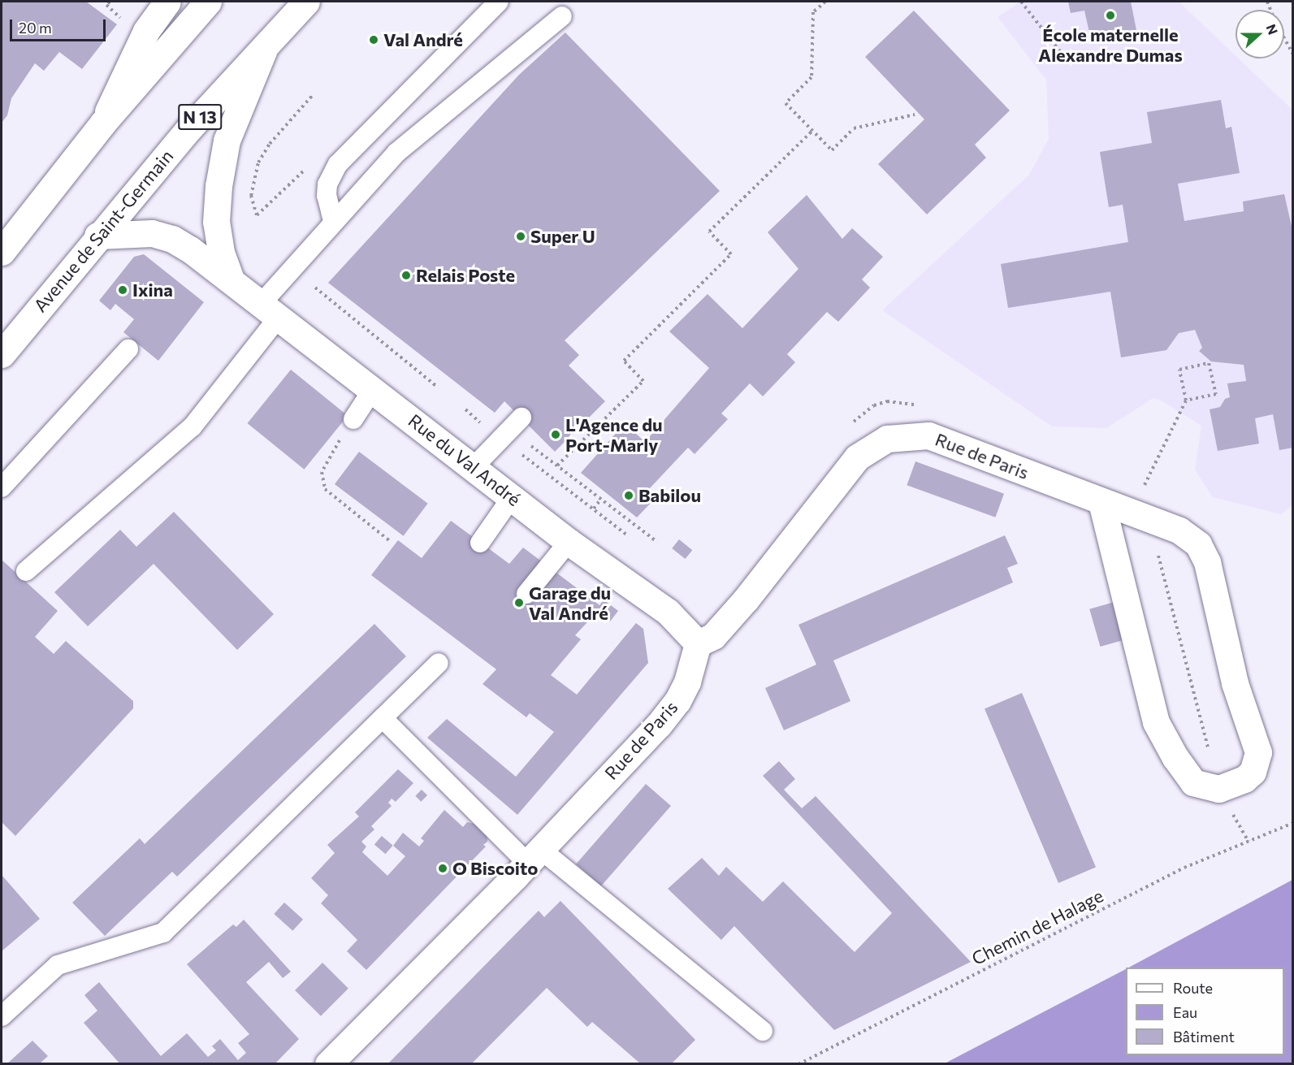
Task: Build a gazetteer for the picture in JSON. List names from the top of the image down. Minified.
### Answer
{"streets":{"street":["N 13","Avenue de Saint-Germain","Rue de Paris","Rue du Val André"],"path":["Chemin de Halage"]},"crossings":[["Avenue de Saint-Germain","Rue du Val André"],["Rue de Paris","Rue du Val André"]],"places":["École maternelle Alexandre Dumas","Val André","Super U","Relais Poste","Ixina","L'Agence du Port-Marly","Babilou","Garage du Val André","O Biscoito"],"legend":["Route","Eau","Bâtiment"],"scale_bar":"20 m","north":"right"}
